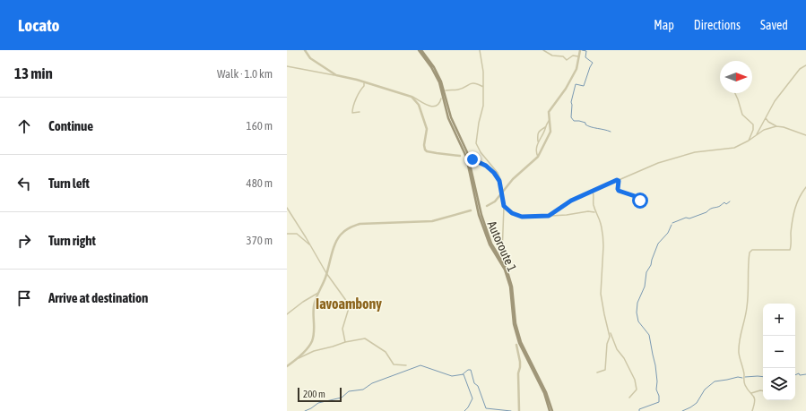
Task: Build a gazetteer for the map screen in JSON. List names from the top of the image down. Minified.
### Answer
{"streets":{"main road":["Autoroute 1"]},"districts":["Iavoambony"],"scale_bar":"200 m","north":"right","page":{"header":"Locato","nav":["Map","Directions","Saved"],"heading":["13 min","Walk · 1.0 km"],"list":[["Continue","160 m"],["Turn left","480 m"],["Turn right","370 m"],"Arrive at destination"],"map_buttons":["+","−"],"scale":"200 m"}}
